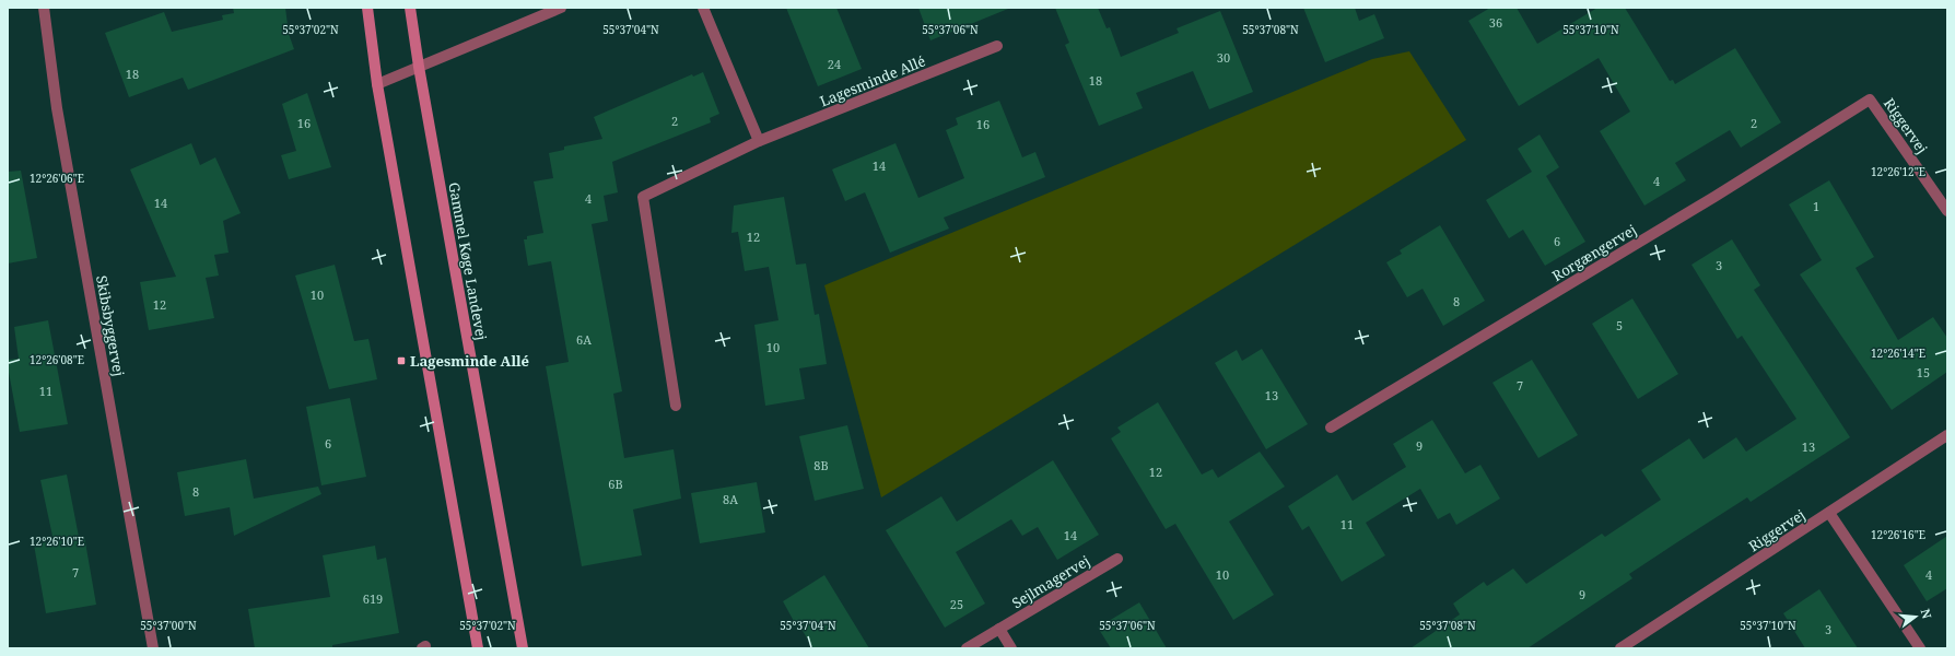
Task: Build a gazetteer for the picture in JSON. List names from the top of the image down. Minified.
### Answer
{"streets":{"main road":["Gammel Køge Landevej"],"street":["Lagesminde Allé","Riggervej","Rorgængervej","Skibsbyggervej","Sejlmagervej"]},"crossings":[["Riggervej","Rorgængervej"]],"places":{"transit":["Lagesminde Allé"]},"house_numbers":["36","30","24","18","18","2","16","2","16","14","4","4","14","1","12","6","3","10","8","12","5","6A","10","15","7","11","13","6","9","13","8B","12","6B","8","8A","11","14","7","10","4","9","619","25","3"],"north":"right","coordinates":["55°37'02\"N","55°37'04\"N","55°37'06\"N","55°37'08\"N","55°37'10\"N","12°26'12\"E","12°26'06\"E","12°26'14\"E","12°26'08\"E","12°26'16\"E","12°26'10\"E","55°37'00\"N"]}
